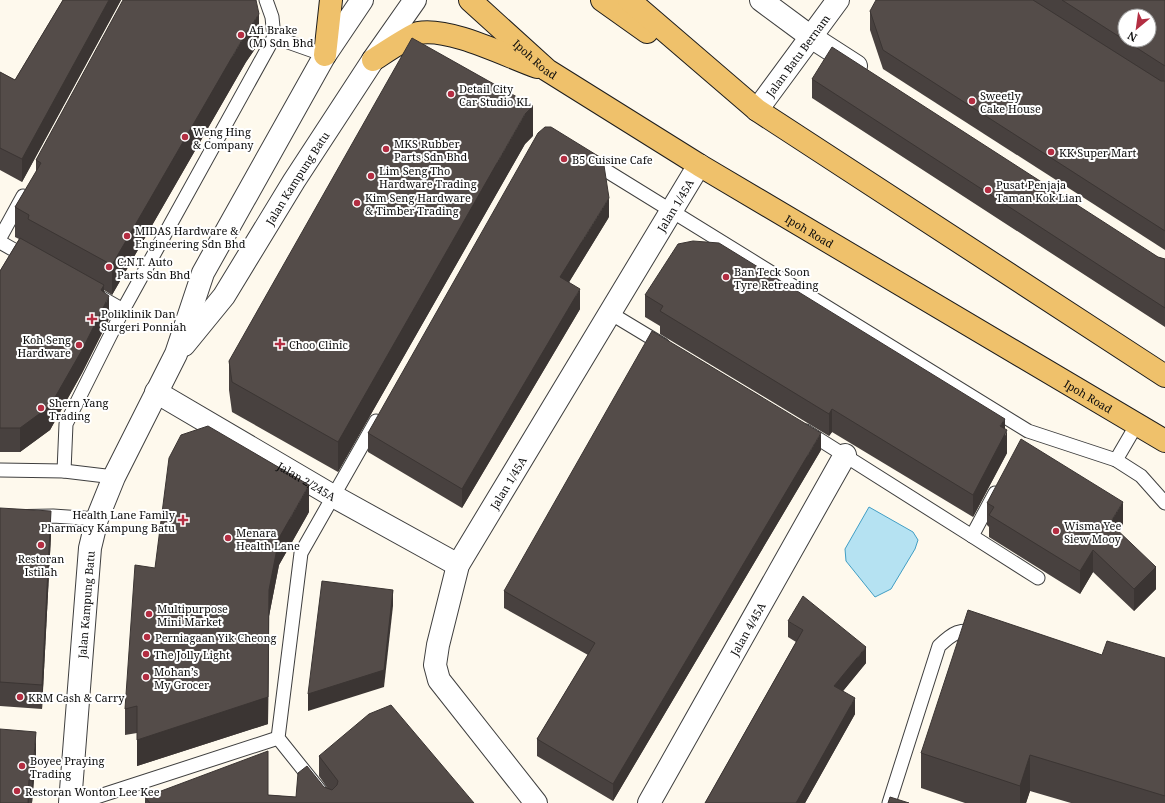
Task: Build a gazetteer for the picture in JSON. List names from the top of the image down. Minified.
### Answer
{"streets":{"main road":["Ipoh Road"],"street":["Jalan Batu Bernam","Jalan Kampung Batu","Jalan 1/45A","Jalan 2/245A","Jalan 4/45A"]},"crossings":[["Ipoh Road","Jalan 1/45A"],["Jalan Kampung Batu","Jalan 2/245A"],["Jalan 1/45A","Jalan 2/245A"]],"places":{"other":["Afi Brake (M) Sdn Bhd","Detail City Car Studio KL","Sweetly Cake House","Weng Hing & Company","MKS Rubber Parts Sdn Bhd","KK Super Mart","B5 Cuisine Cafe","Lim Seng Tho Hardware Trading","Pusat Penjaja Taman Kok Lian","Kim Seng Hardware & Timber Trading","MIDAS Hardware & Engineering Sdn Bhd","C.N.T. Auto Parts Sdn Bhd","Ban Teck Soon Tyre Retreading","Koh Seng Hardware","Shern Yang Trading","Wisma Yee Siew Mooy","Menara Health Lane","Restoran Istilah","Multipurpose Mini Market","Perniagaan Yik Cheong","The Jolly Light","Mohan’s My Grocer","KRM Cash & Carry","Boyee Praying Trading","Restoran Wonton Lee Kee"],"health":["Poliklinik Dan Surgeri Ponniah","Choo Clinic","Health Lane Family Pharmacy Kampung Batu"]},"north":"bottom left"}
